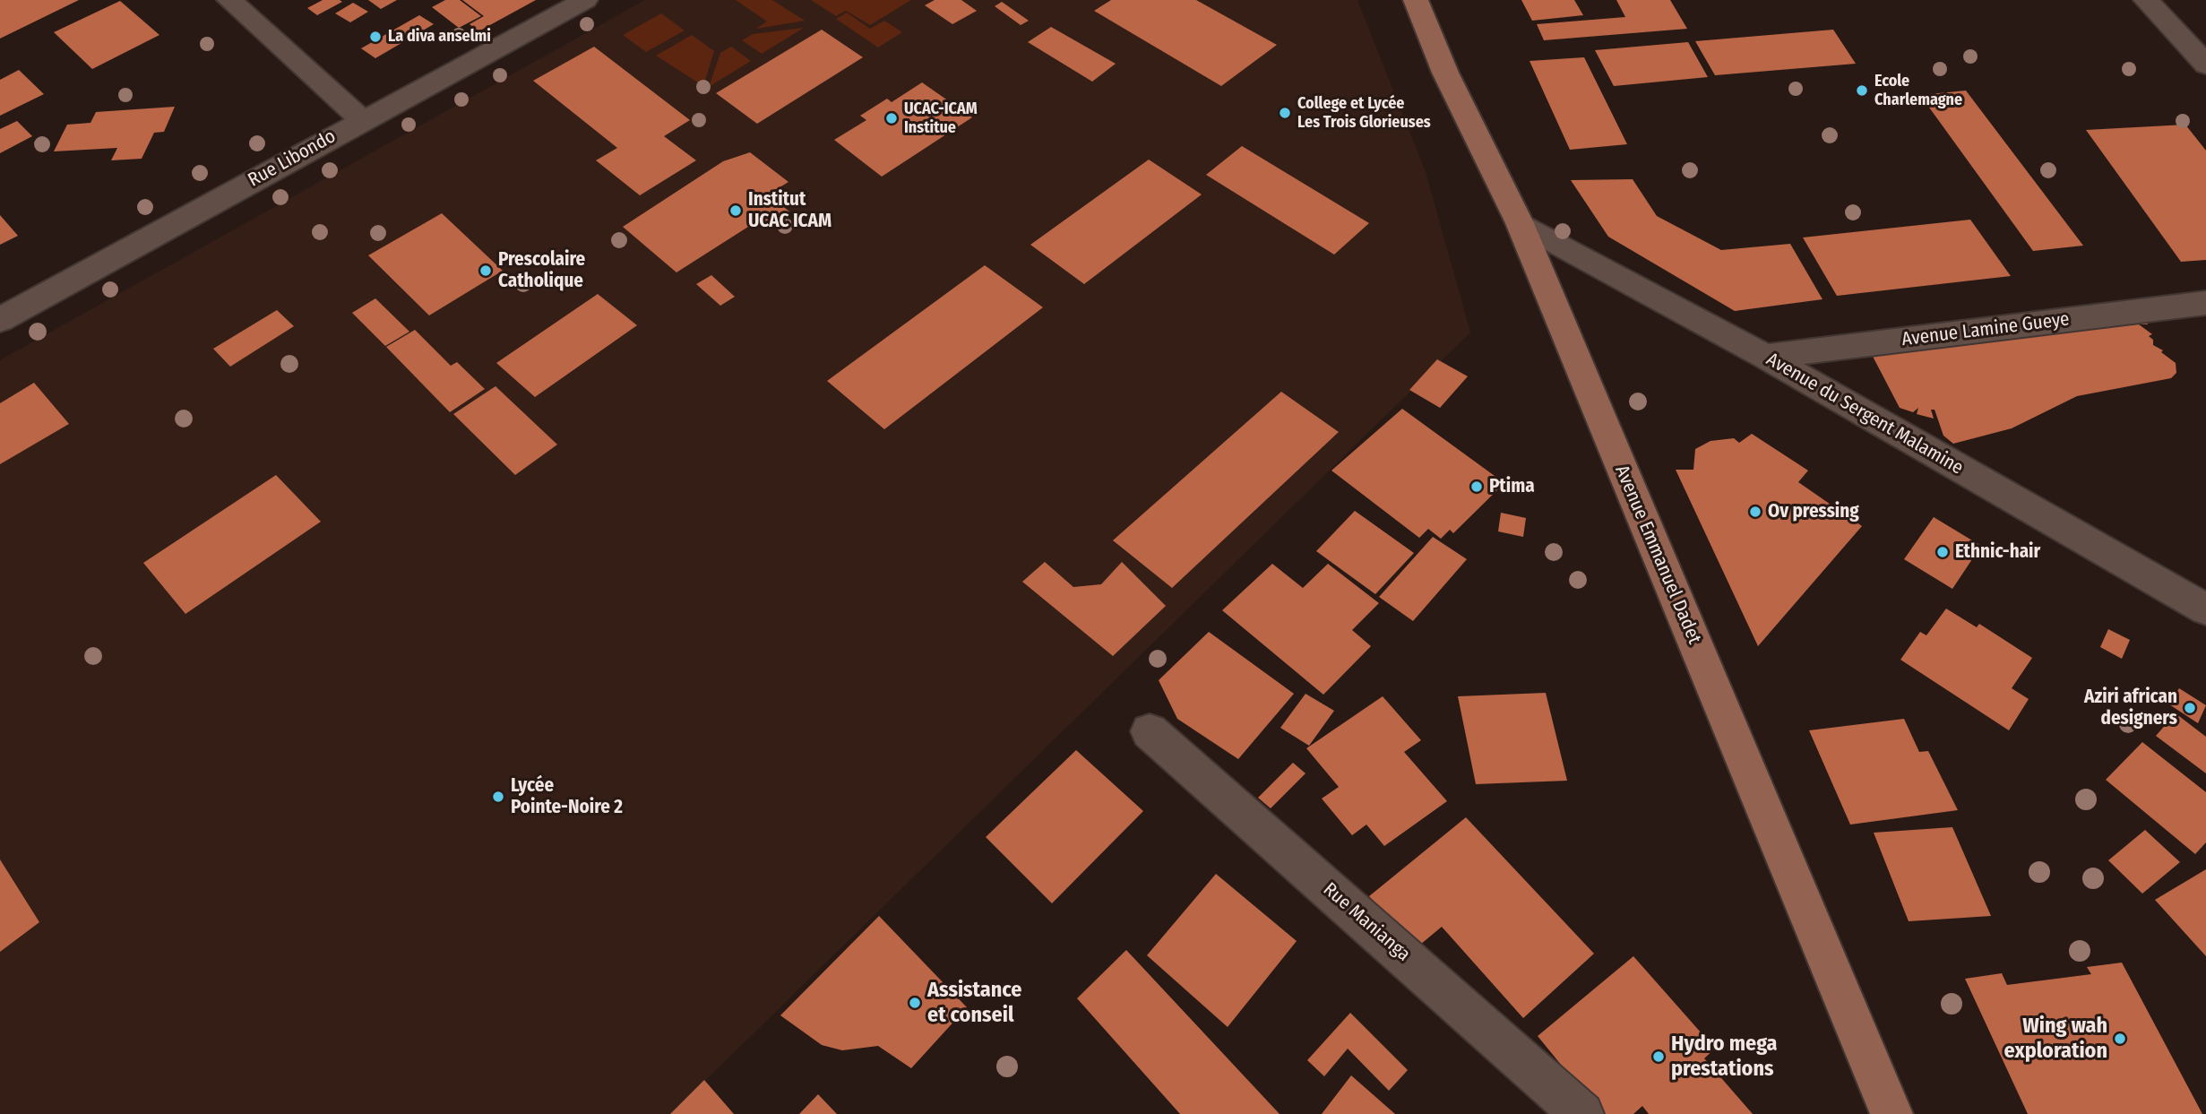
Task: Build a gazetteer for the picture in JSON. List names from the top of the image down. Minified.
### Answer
{"streets":{"main road":["Avenue Emmanuel Dadet"],"street":["Rue Libondo","Avenue Lamine Gueye","Avenue du Sergent Malamine","Rue Manianga"]},"crossings":[["Avenue Lamine Gueye","Avenue du Sergent Malamine"],["Avenue du Sergent Malamine","Avenue Emmanuel Dadet"]],"places":["La diva anselmi","Ecole Charlemagne","College et Lycée Les Trois Glorieuses","UCAC-ICAM Institue","Institut UCAC ICAM","Prescolaire Catholique","Ptima","Ov pressing","Ethnic-hair","Aziri african designers","Lycée Pointe-Noire 2","Assistance et conseil","Wing wah exploration","Hydro mega prestations"]}
